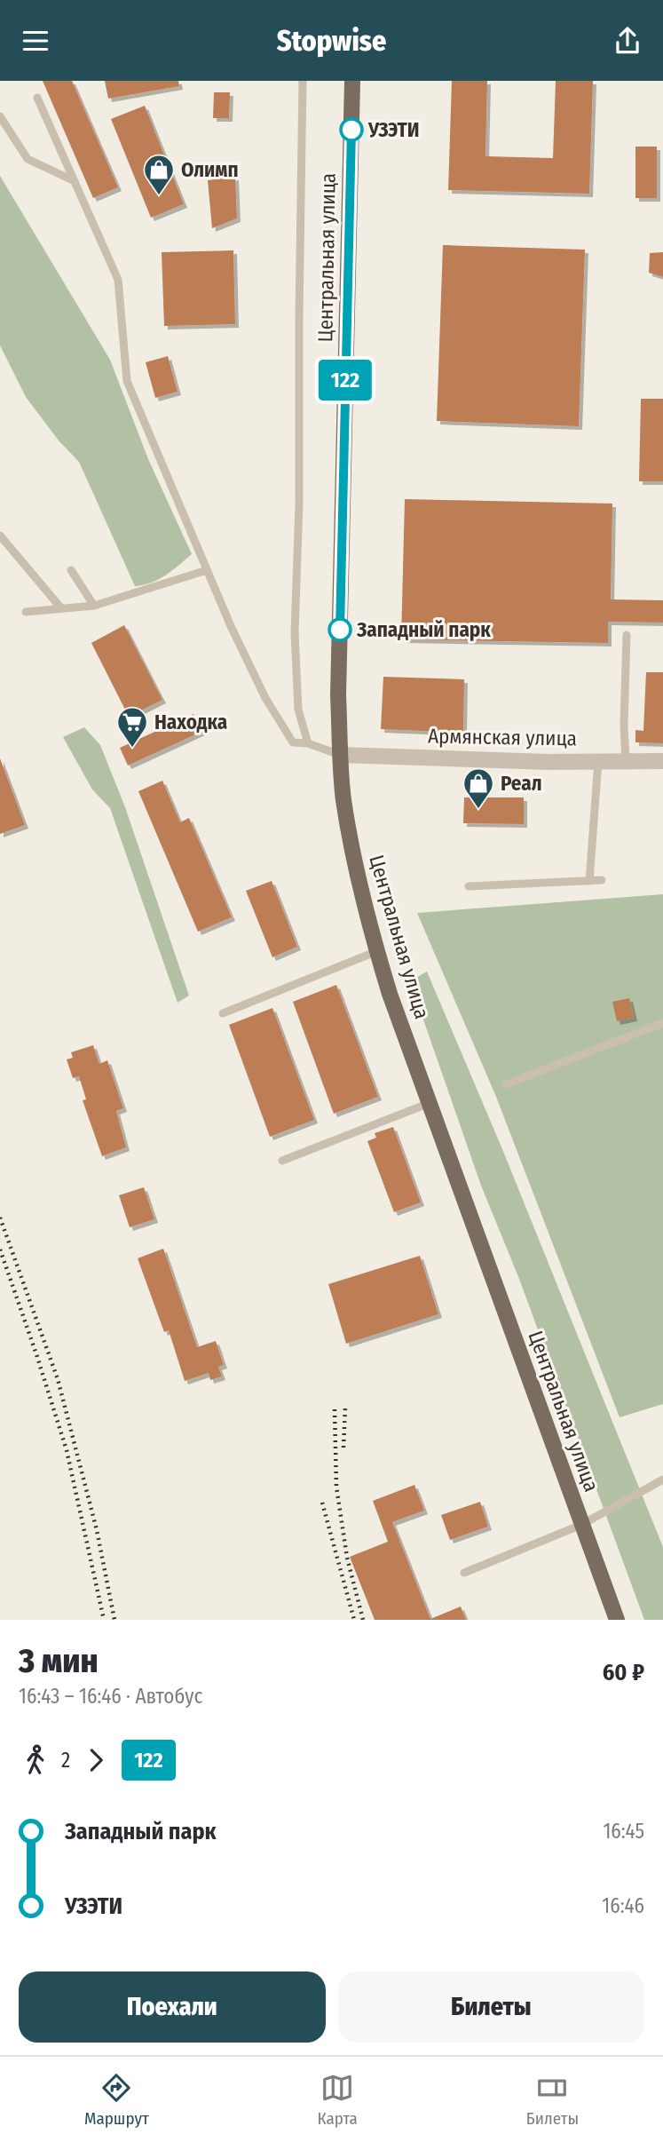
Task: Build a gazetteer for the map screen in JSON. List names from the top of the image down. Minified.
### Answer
{"streets":{"main road":["Центральная улица"],"street":["Армянская улица"]},"crossings":[["Центральная улица","Армянская улица"]],"places":{"other":["УЗЭТИ","Западный парк"],"shop":["Олимп","Реал"],"supermarket":["Находка"]},"lines":["bus line 122"],"page":{"header":"Stopwise","on_map":"122","heading":["3 мин","16:43 – 16:46 · Автобус","60 ₽"],"legs":["2","122"],"list":[{"name":"Западный парк","value":"16:45"},{"name":"УЗЭТИ","value":"16:46"}],"buttons":["Поехали","Билеты"],"tabs":["Маршрут","Карта","Билеты"]}}
